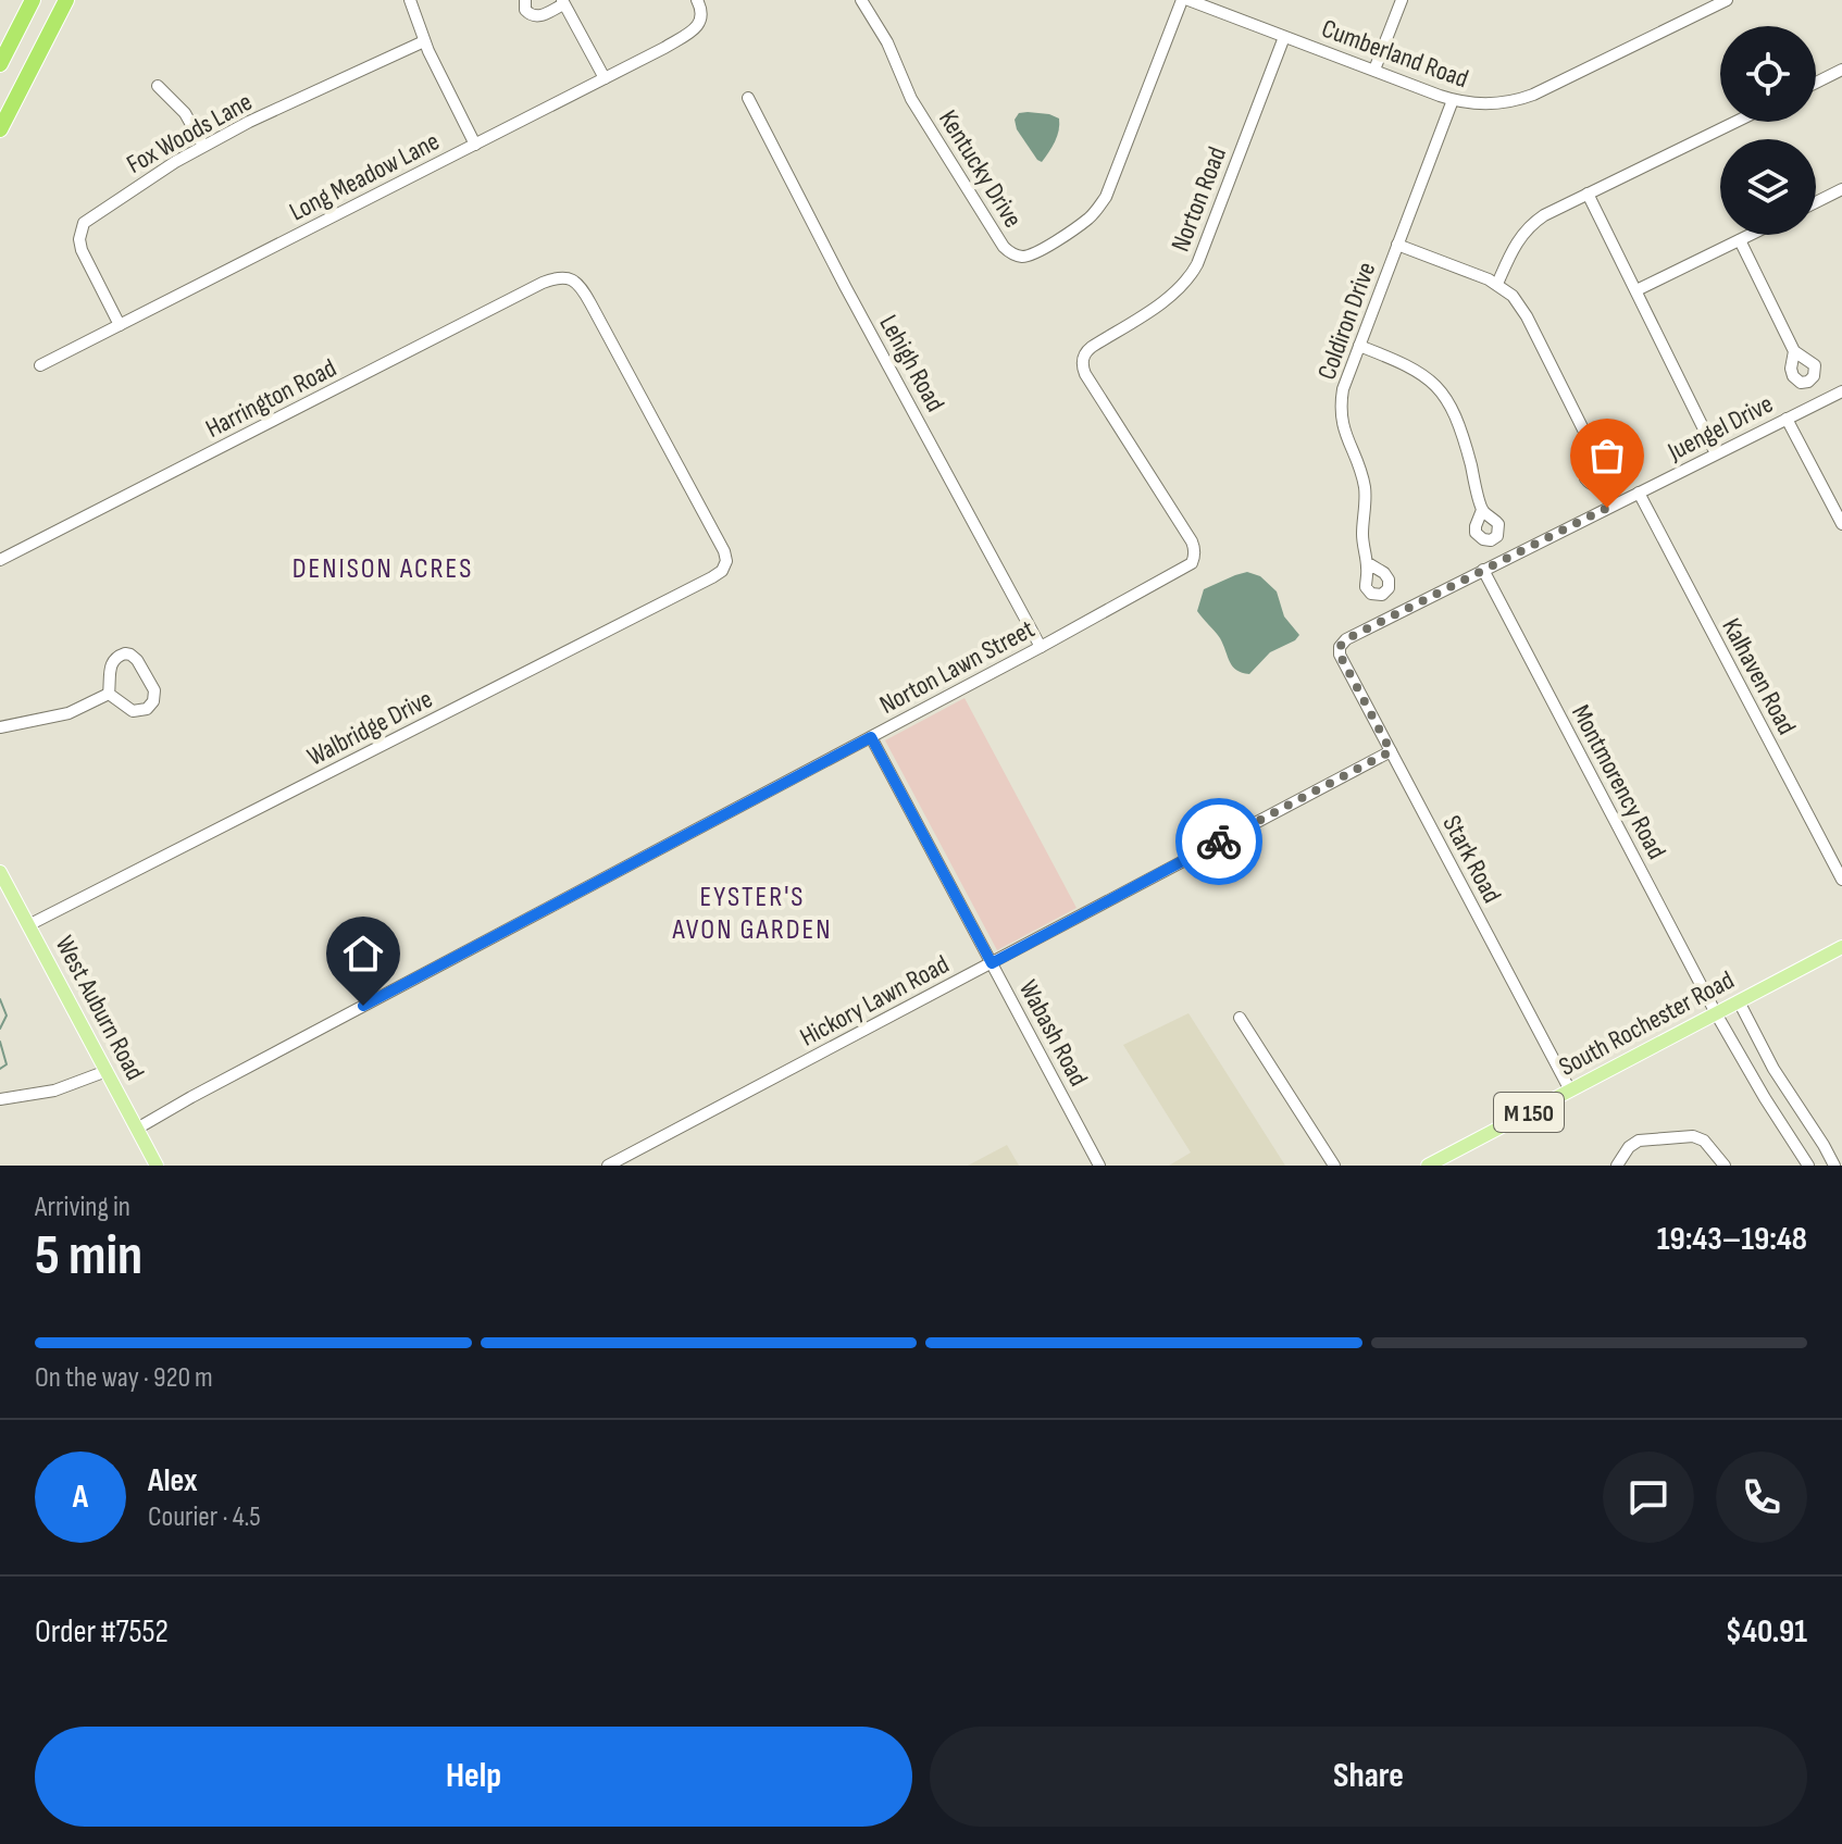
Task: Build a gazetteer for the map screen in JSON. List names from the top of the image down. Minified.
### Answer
{"streets":{"main road":["West Auburn Road","South Rochester Road","M 150"],"street":["Cumberland Road","Fox Woods Lane","Kentucky Drive","Long Meadow Lane","Norton Road","Coldiron Drive","Lehigh Road","Harrington Road","Juengel Drive","Norton Lawn Street","Kalhaven Road","Walbridge Drive","Montmorency Road","Stark Road","Hickory Lawn Road","Wabash Road"]},"crossings":[["Cumberland Road","Norton Road"],["Cumberland Road","Coldiron Drive"],["Fox Woods Lane","Long Meadow Lane"],["Norton Road","Norton Lawn Street"],["Lehigh Road","Norton Lawn Street"],["Harrington Road","Walbridge Drive"],["Juengel Drive","Kalhaven Road"],["Juengel Drive","Montmorency Road"],["Juengel Drive","Stark Road"],["Norton Lawn Street","West Auburn Road"],["Norton Lawn Street","Wabash Road"],["Walbridge Drive","West Auburn Road"],["Montmorency Road","South Rochester Road"],["Stark Road","Hickory Lawn Road"],["Stark Road","South Rochester Road"],["Hickory Lawn Road","Wabash Road"]],"districts":["DENISON ACRES","EYSTER'S AVON GARDEN"],"page":{"heading":["5 min","Arriving in","19:43–19:48"],"panel":["Alex","Courier · 4.5","Order #7552","$40.91"],"bar":"On the way · 920 m","round":"A","buttons":["Help","Share"]}}
